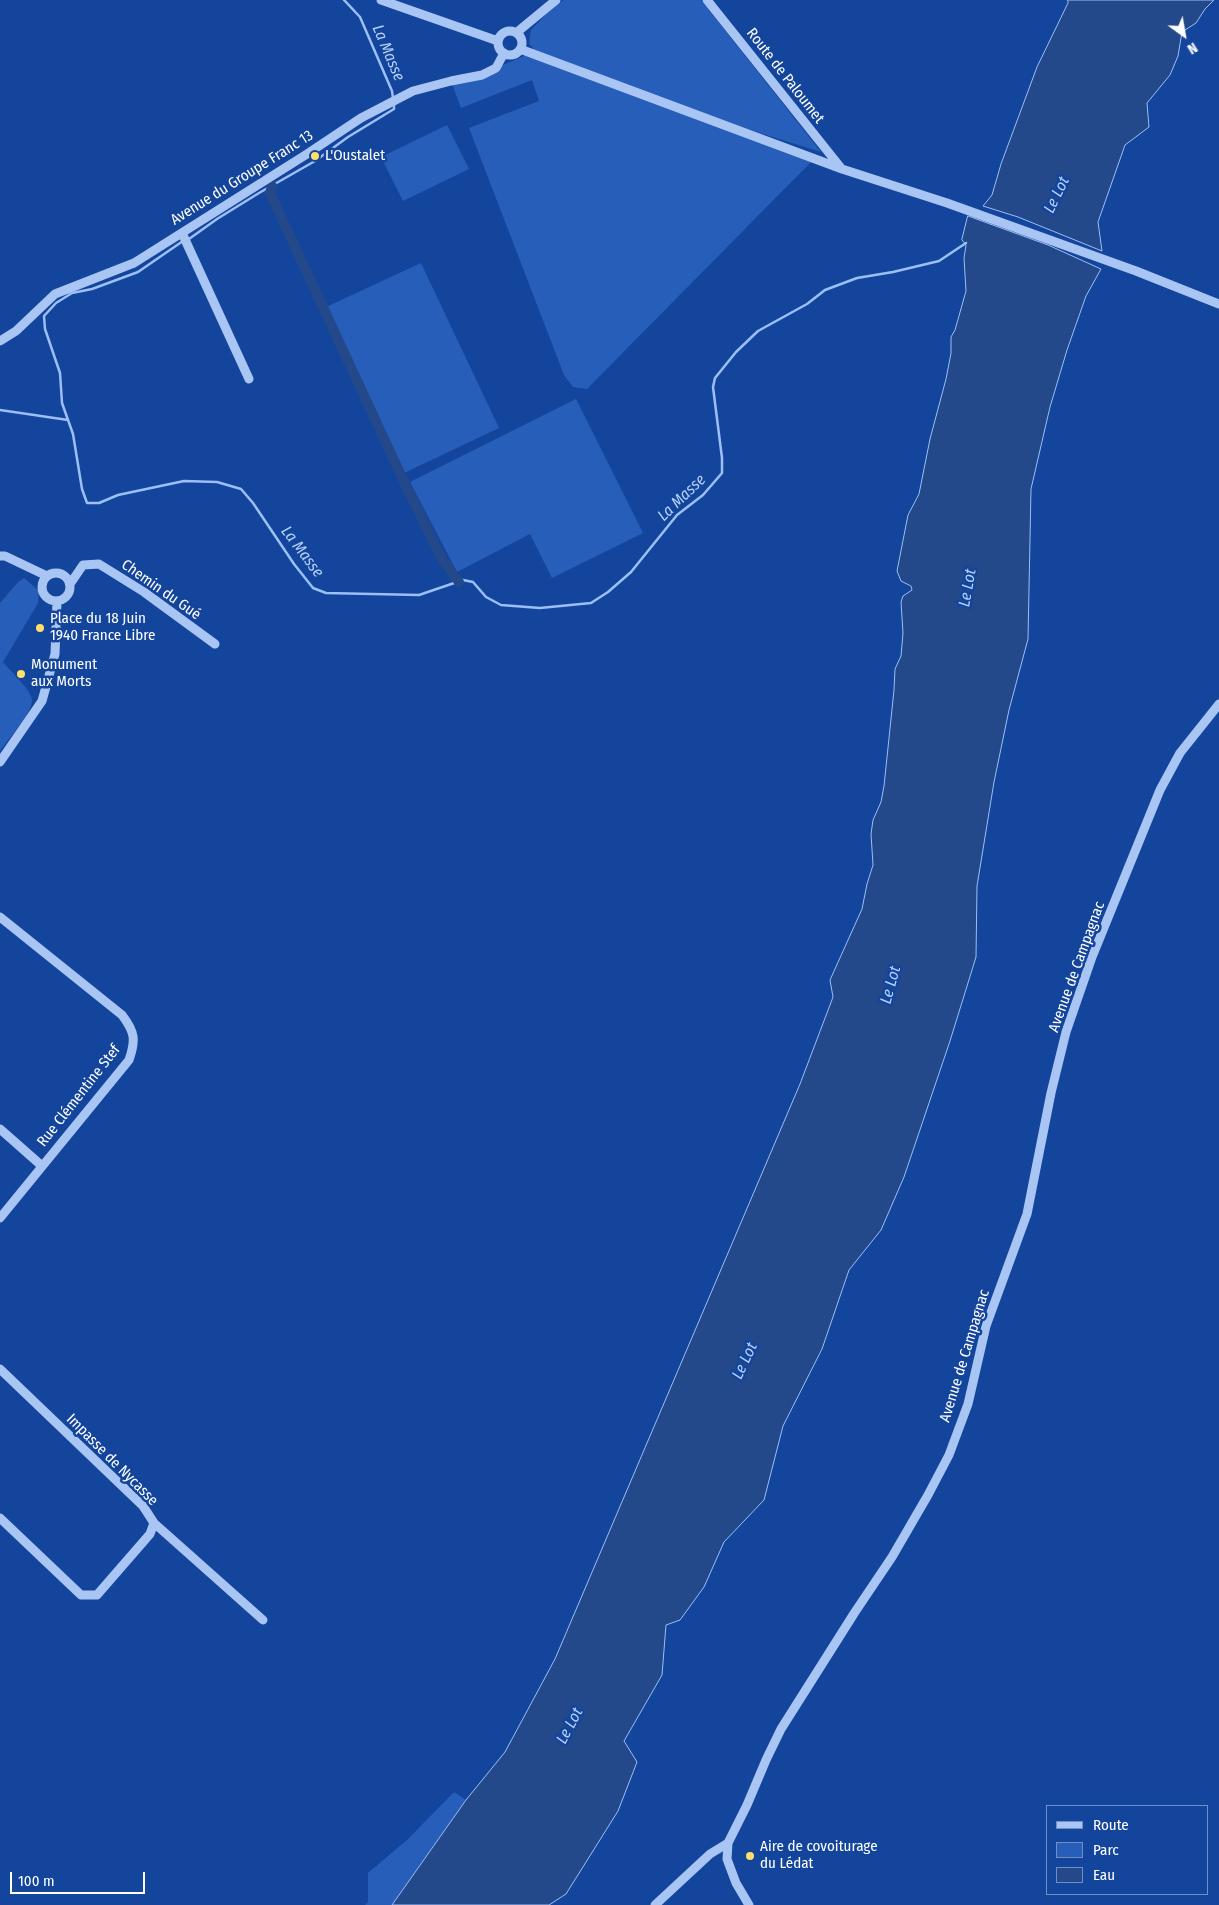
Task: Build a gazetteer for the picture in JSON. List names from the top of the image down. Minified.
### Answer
{"streets":{"street":["Route de Paloumet","Avenue du Groupe Franc 13","Chemin du Gué","Avenue de Campagnac","Rue Clémentine Stef","Impasse de Nycasse"]},"water":["La Masse","Le Lot"],"places":["L'Oustalet","Place du 18 Juin 1940 France Libre","Monument aux Morts","Aire de covoiturage du Lédat"],"legend":["Route","Parc","Eau"],"scale_bar":"100 m","north":"bottom right"}
